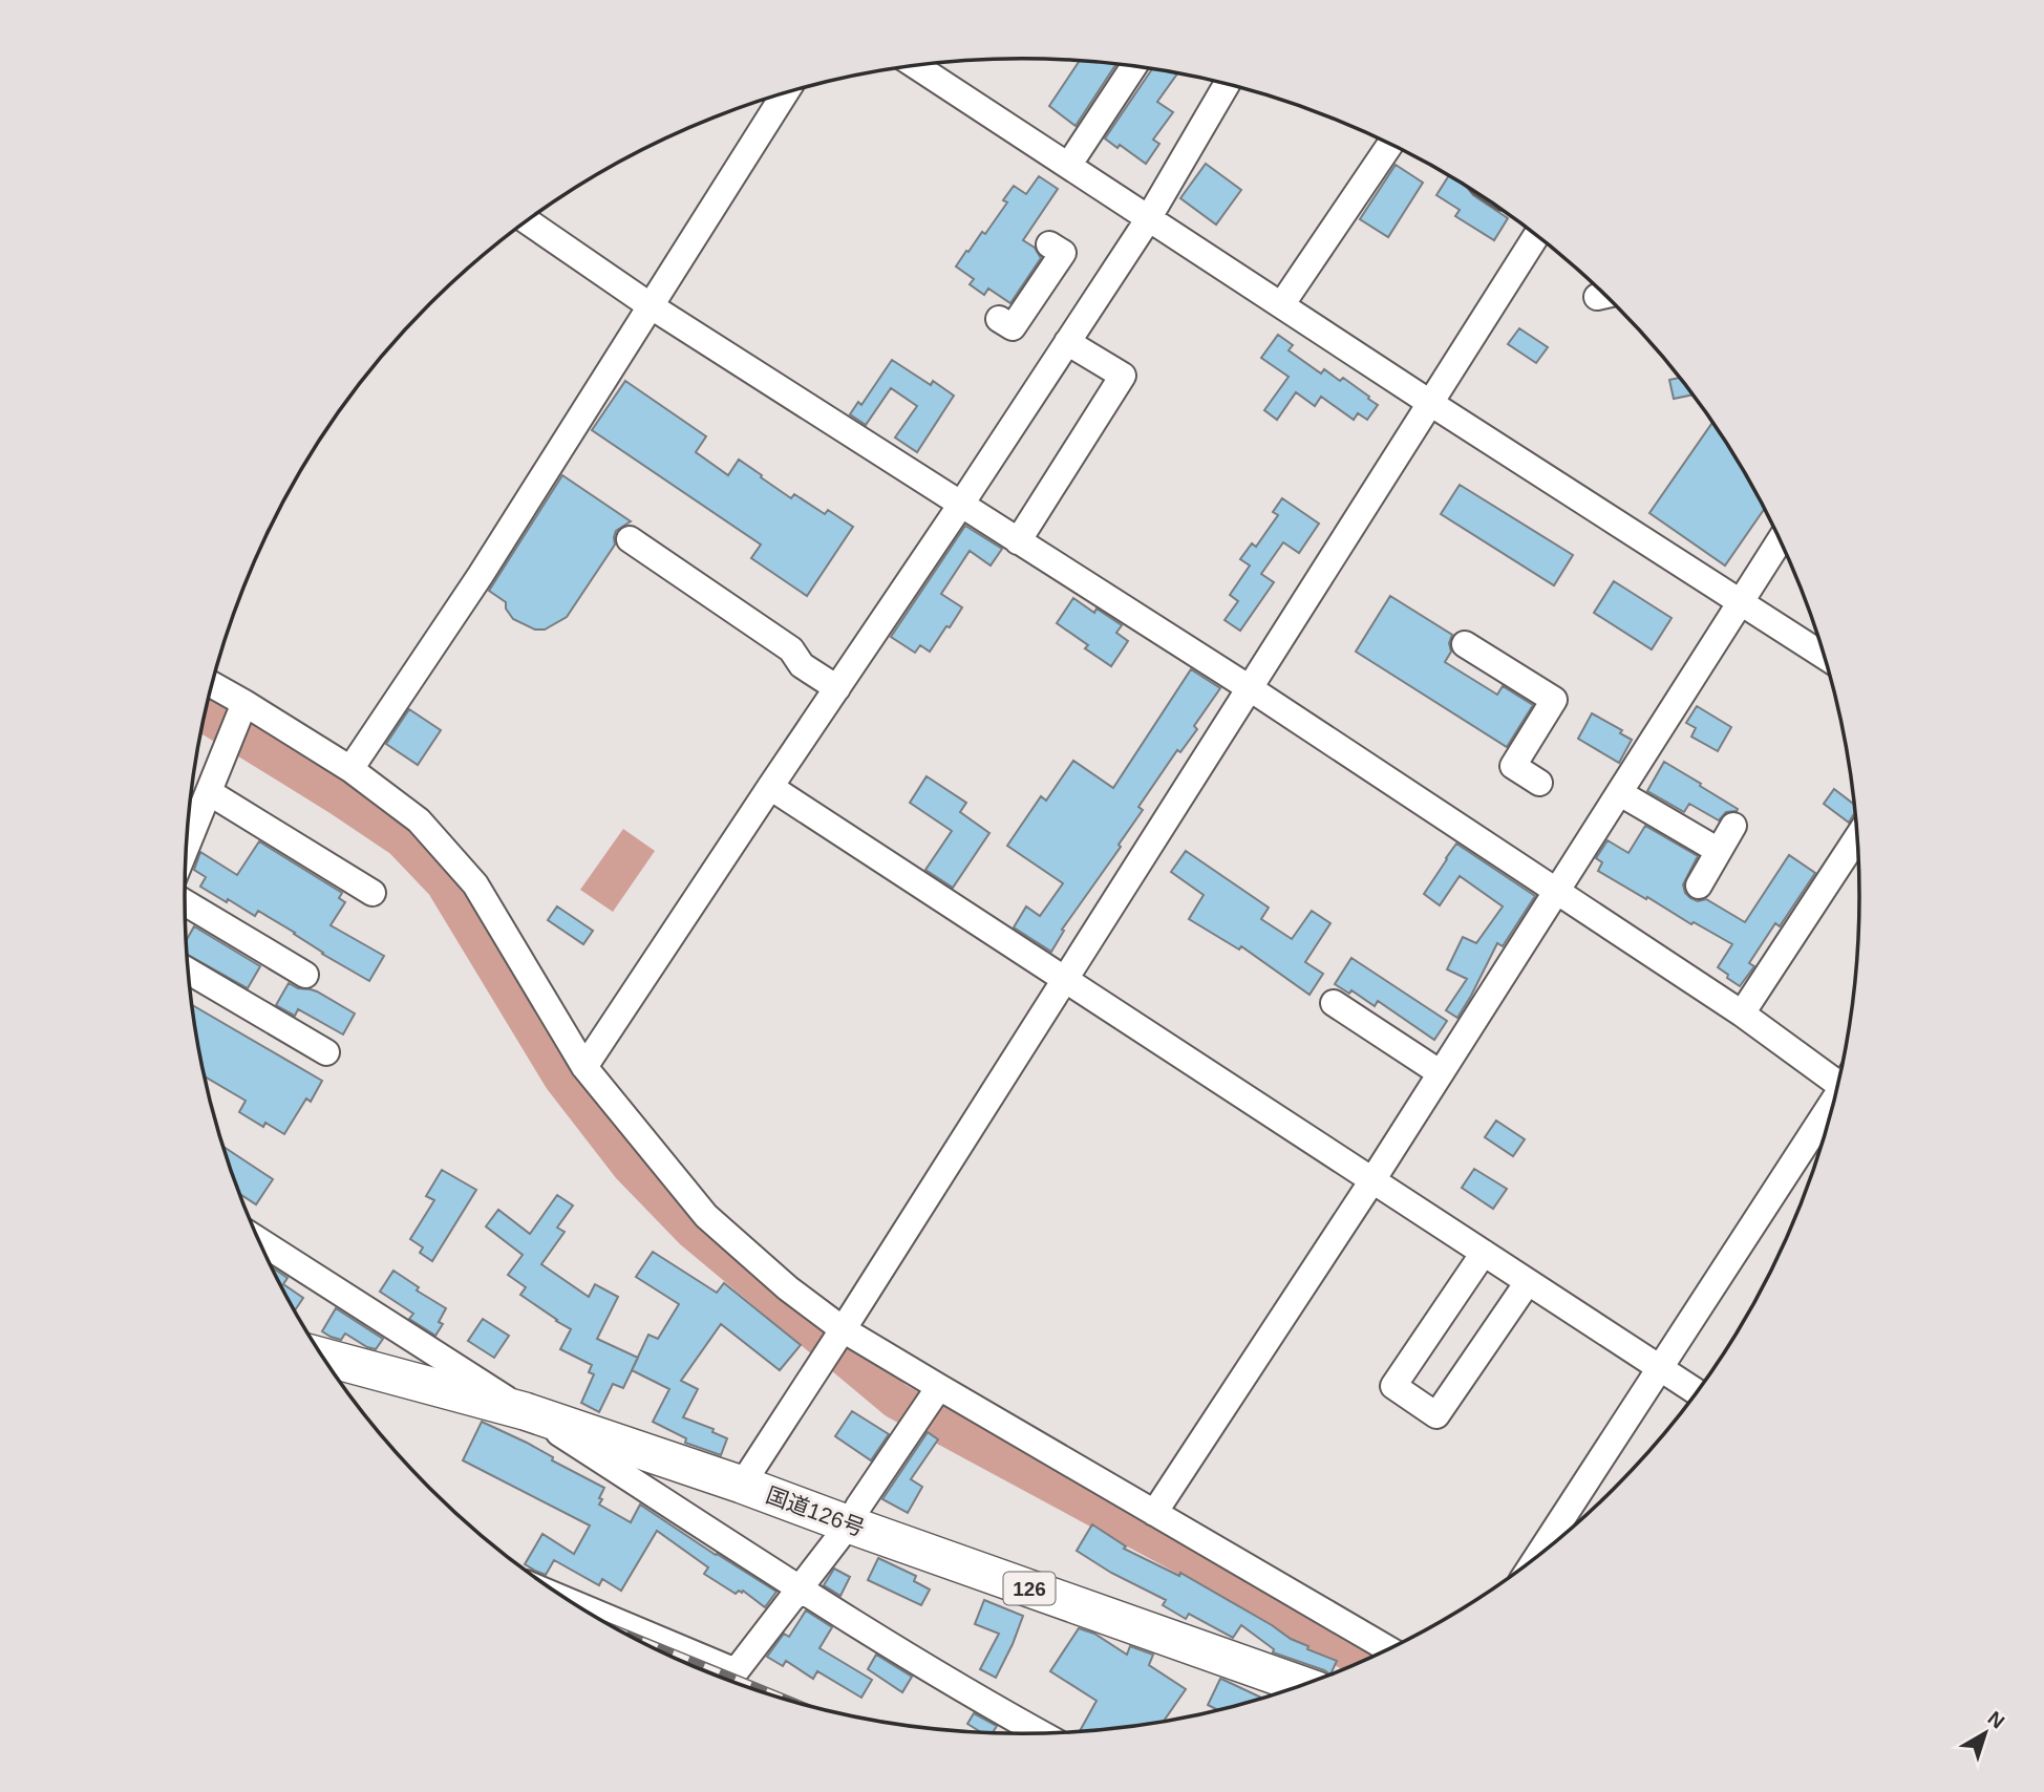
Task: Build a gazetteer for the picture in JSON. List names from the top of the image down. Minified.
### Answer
{"streets":{"highway":["国道126号","126"]},"north":"top right"}
